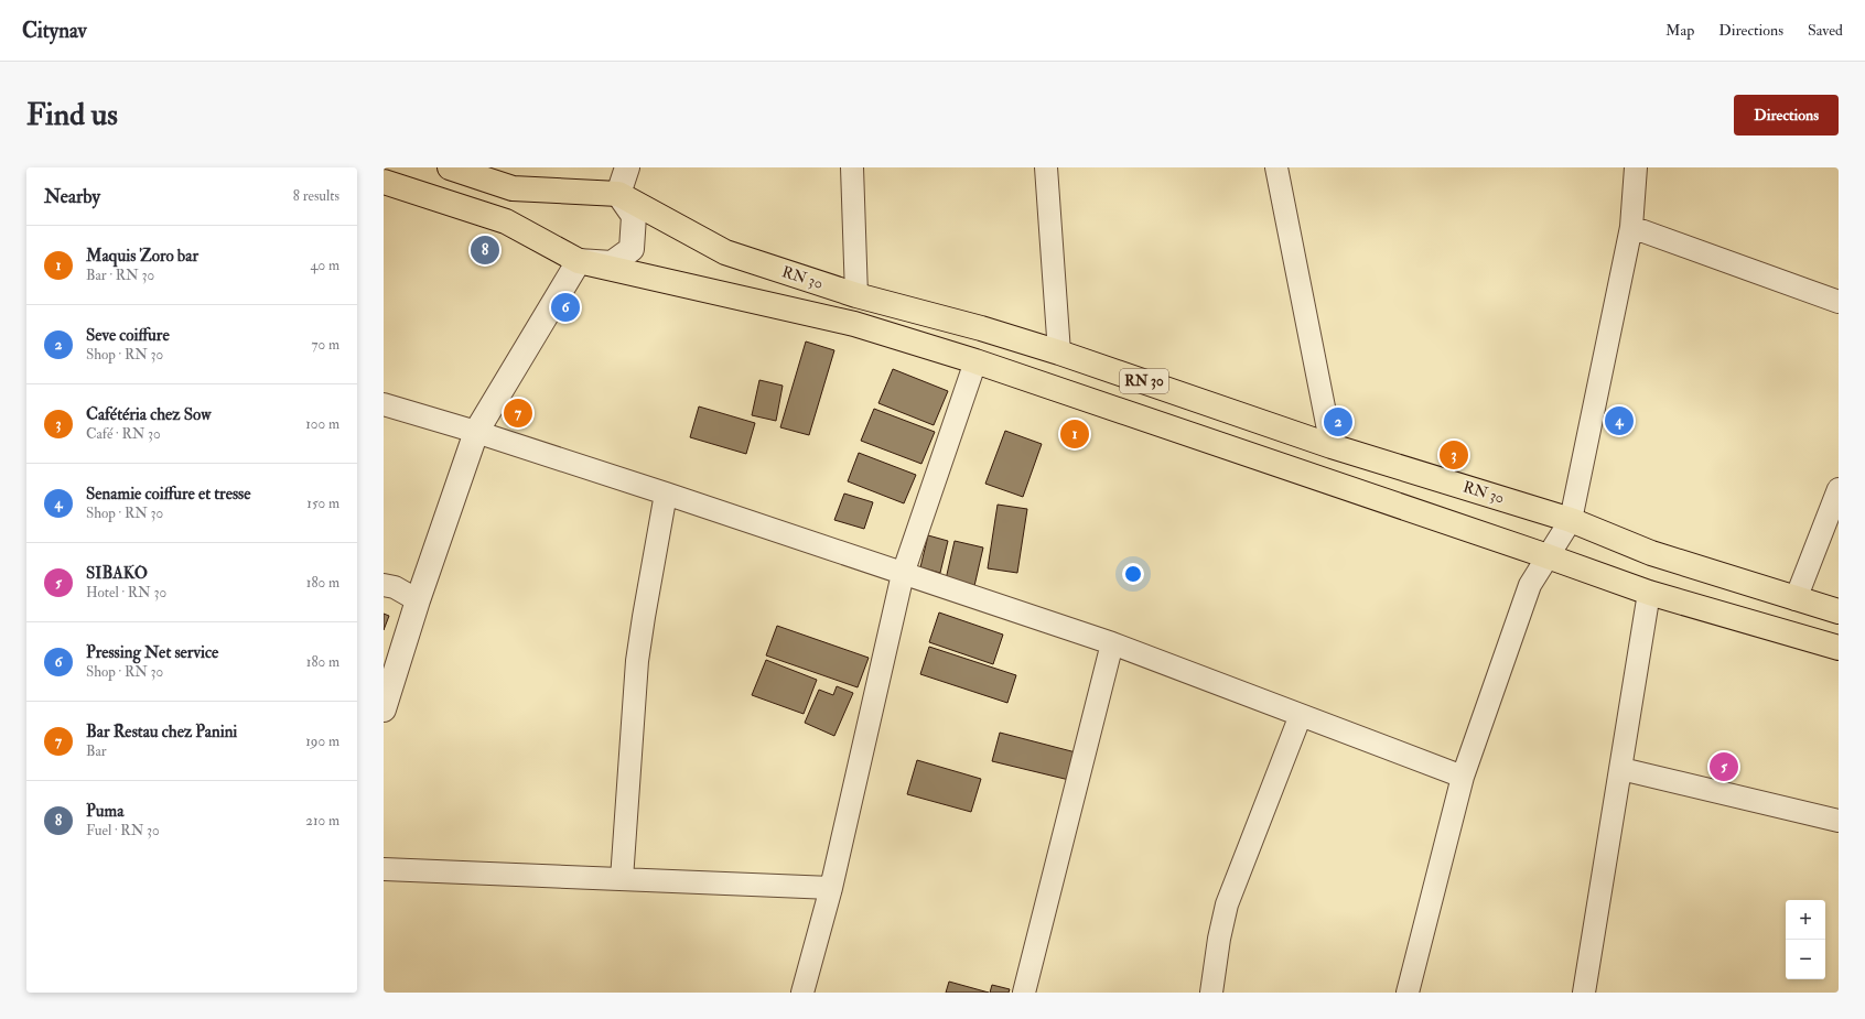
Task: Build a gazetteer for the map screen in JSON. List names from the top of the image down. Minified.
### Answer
{"streets":{"main road":["RN 30"]},"page":{"header":"Citynav","nav":["Map","Directions","Saved"],"buttons":"Directions","title":"Find us","heading":["Nearby","8 results"],"list":[{"mark":"1","name":"Maquis Zoro bar","note":"Bar · RN 30","value":"40 m"},{"mark":"2","name":"Seve coiffure","note":"Shop · RN 30","value":"70 m"},{"mark":"3","name":"Cafétéria chez Sow","note":"Café · RN 30","value":"100 m"},{"mark":"4","name":"Senamie coiffure et tresse","note":"Shop · RN 30","value":"150 m"},{"mark":"5","name":"SIBAKO","note":"Hotel · RN 30","value":"180 m"},{"mark":"6","name":"Pressing Net service","note":"Shop · RN 30","value":"180 m"},{"mark":"7","name":"Bar Restau chez Panini","note":"Bar","value":"190 m"},{"mark":"8","name":"Puma","note":"Fuel · RN 30","value":"210 m"}],"pins":["8","6","7","4","2","1","3","5"],"map_buttons":["+","−"]}}
